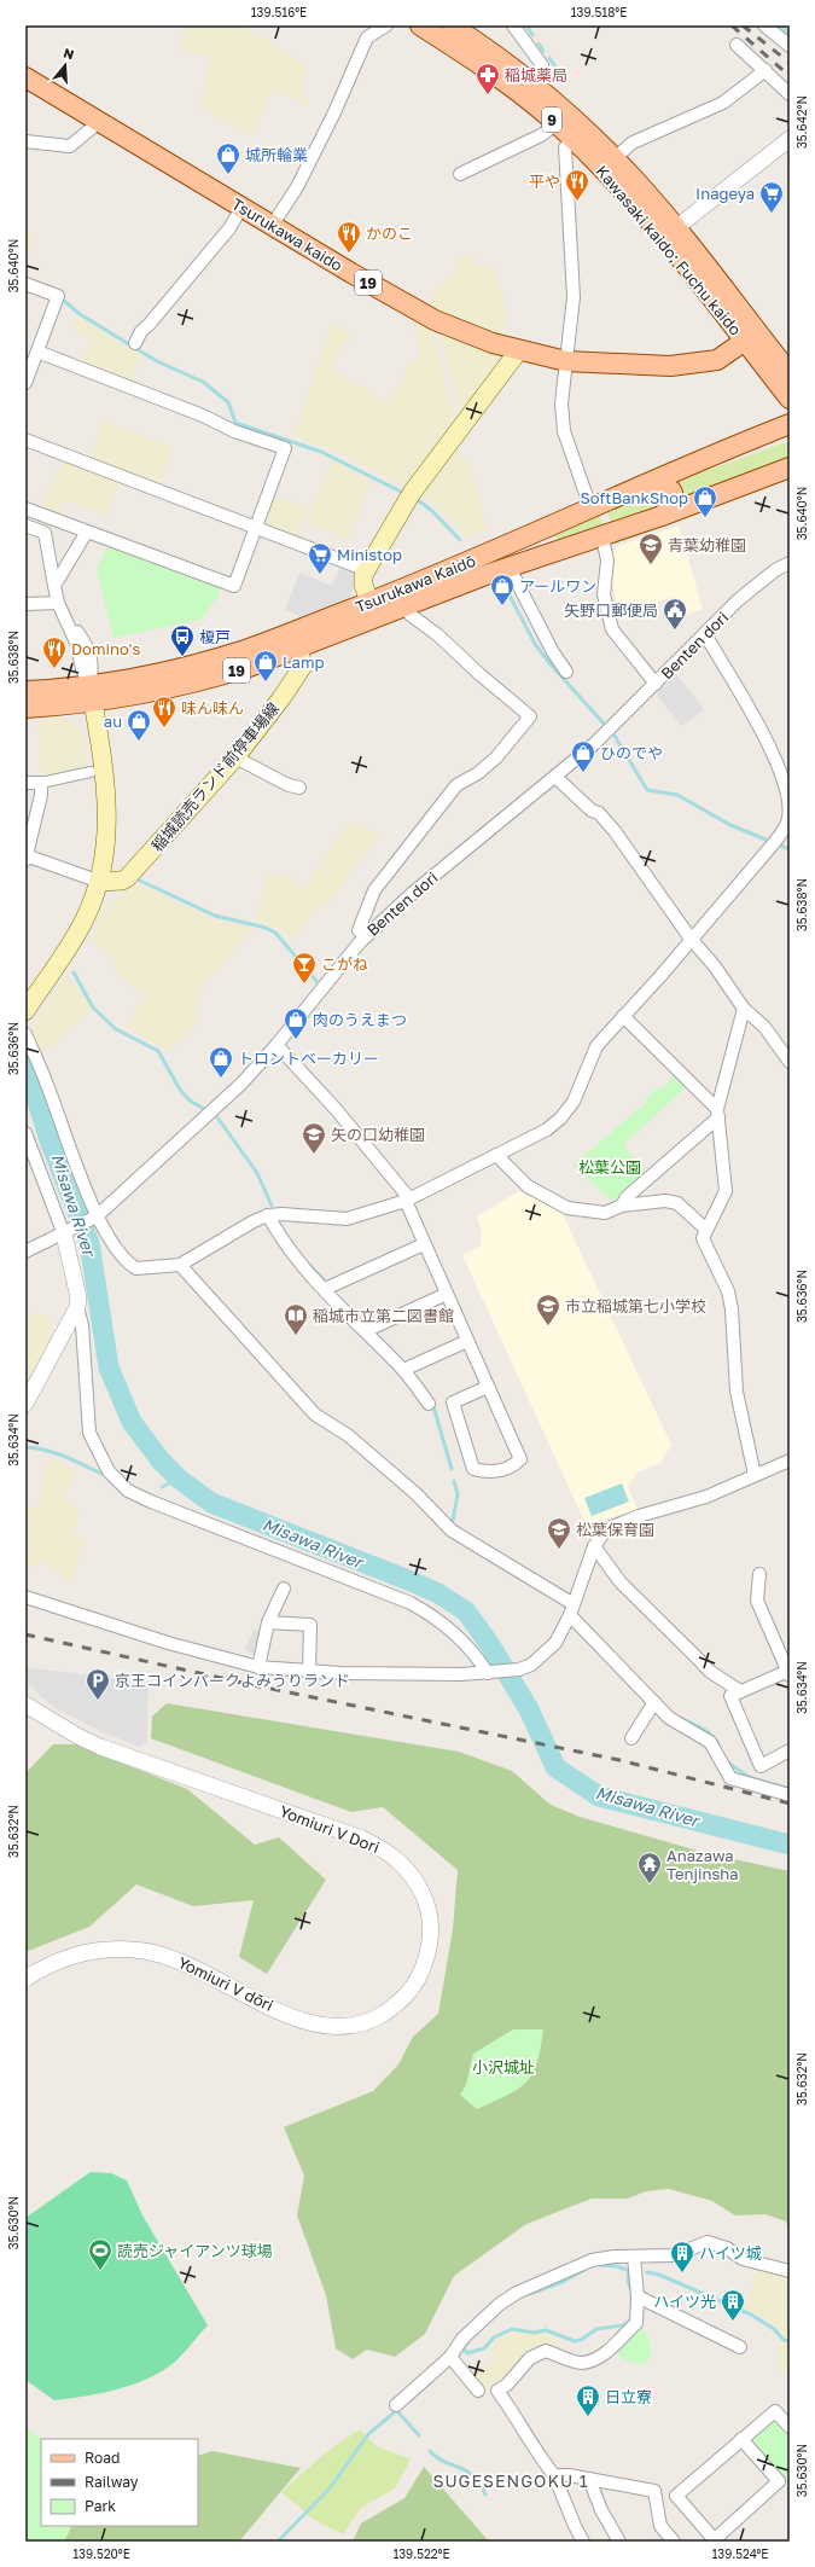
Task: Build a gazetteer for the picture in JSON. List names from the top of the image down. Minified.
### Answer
{"streets":{"main road":["9","Tsurukawa kaido","Kawasaki kaido; Fuchu kaido","19","Tsurukawa Kaidō","稲城読売ランド前停車場線"],"street":["Benten dori","Yomiuri V Dori"]},"crossings":[["9","Tsurukawa kaido"],["9","Kawasaki kaido; Fuchu kaido"],["Tsurukawa kaido","Kawasaki kaido; Fuchu kaido"],["Tsurukawa Kaidō","稲城読売ランド前停車場線"]],"districts":["SUGESENGOKU 1"],"water":["Misawa River"],"parks":["松葉公園","小沢城址"],"places":{"pharmacy":["稲城薬局"],"shop":["城所輪業","SoftBankShop","アールワン","Lamp","au","ひのでや","肉のうえまつ","トロントベーカリー"],"restaurant":["平や","かのこ","Domino's","味ん味ん"],"supermarket":["Inageya","Ministop"],"school or university":["青葉幼稚園","矢の口幼稚園","市立稲城第七小学校","松葉保育園"],"public building":["矢野口郵便局"],"bus stop":["榎戸"],"bar":["こがね"],"library":["稲城市立第二図書館"],"parking":["京王コインパークよみうりランド"],"temple":["Anazawa Tenjinsha"],"sports":["読売ジャイアンツ球場"],"building":["ハイツ城","ハイツ光","日立寮"]},"legend":["Road","Railway","Park"],"north":"top","coordinates":["139.516°E","139.518°E","35.642°N","35.640°N","35.638°N","35.636°N","35.634°N","35.632°N","35.630°N","139.520°E","139.522°E","139.524°E"]}
